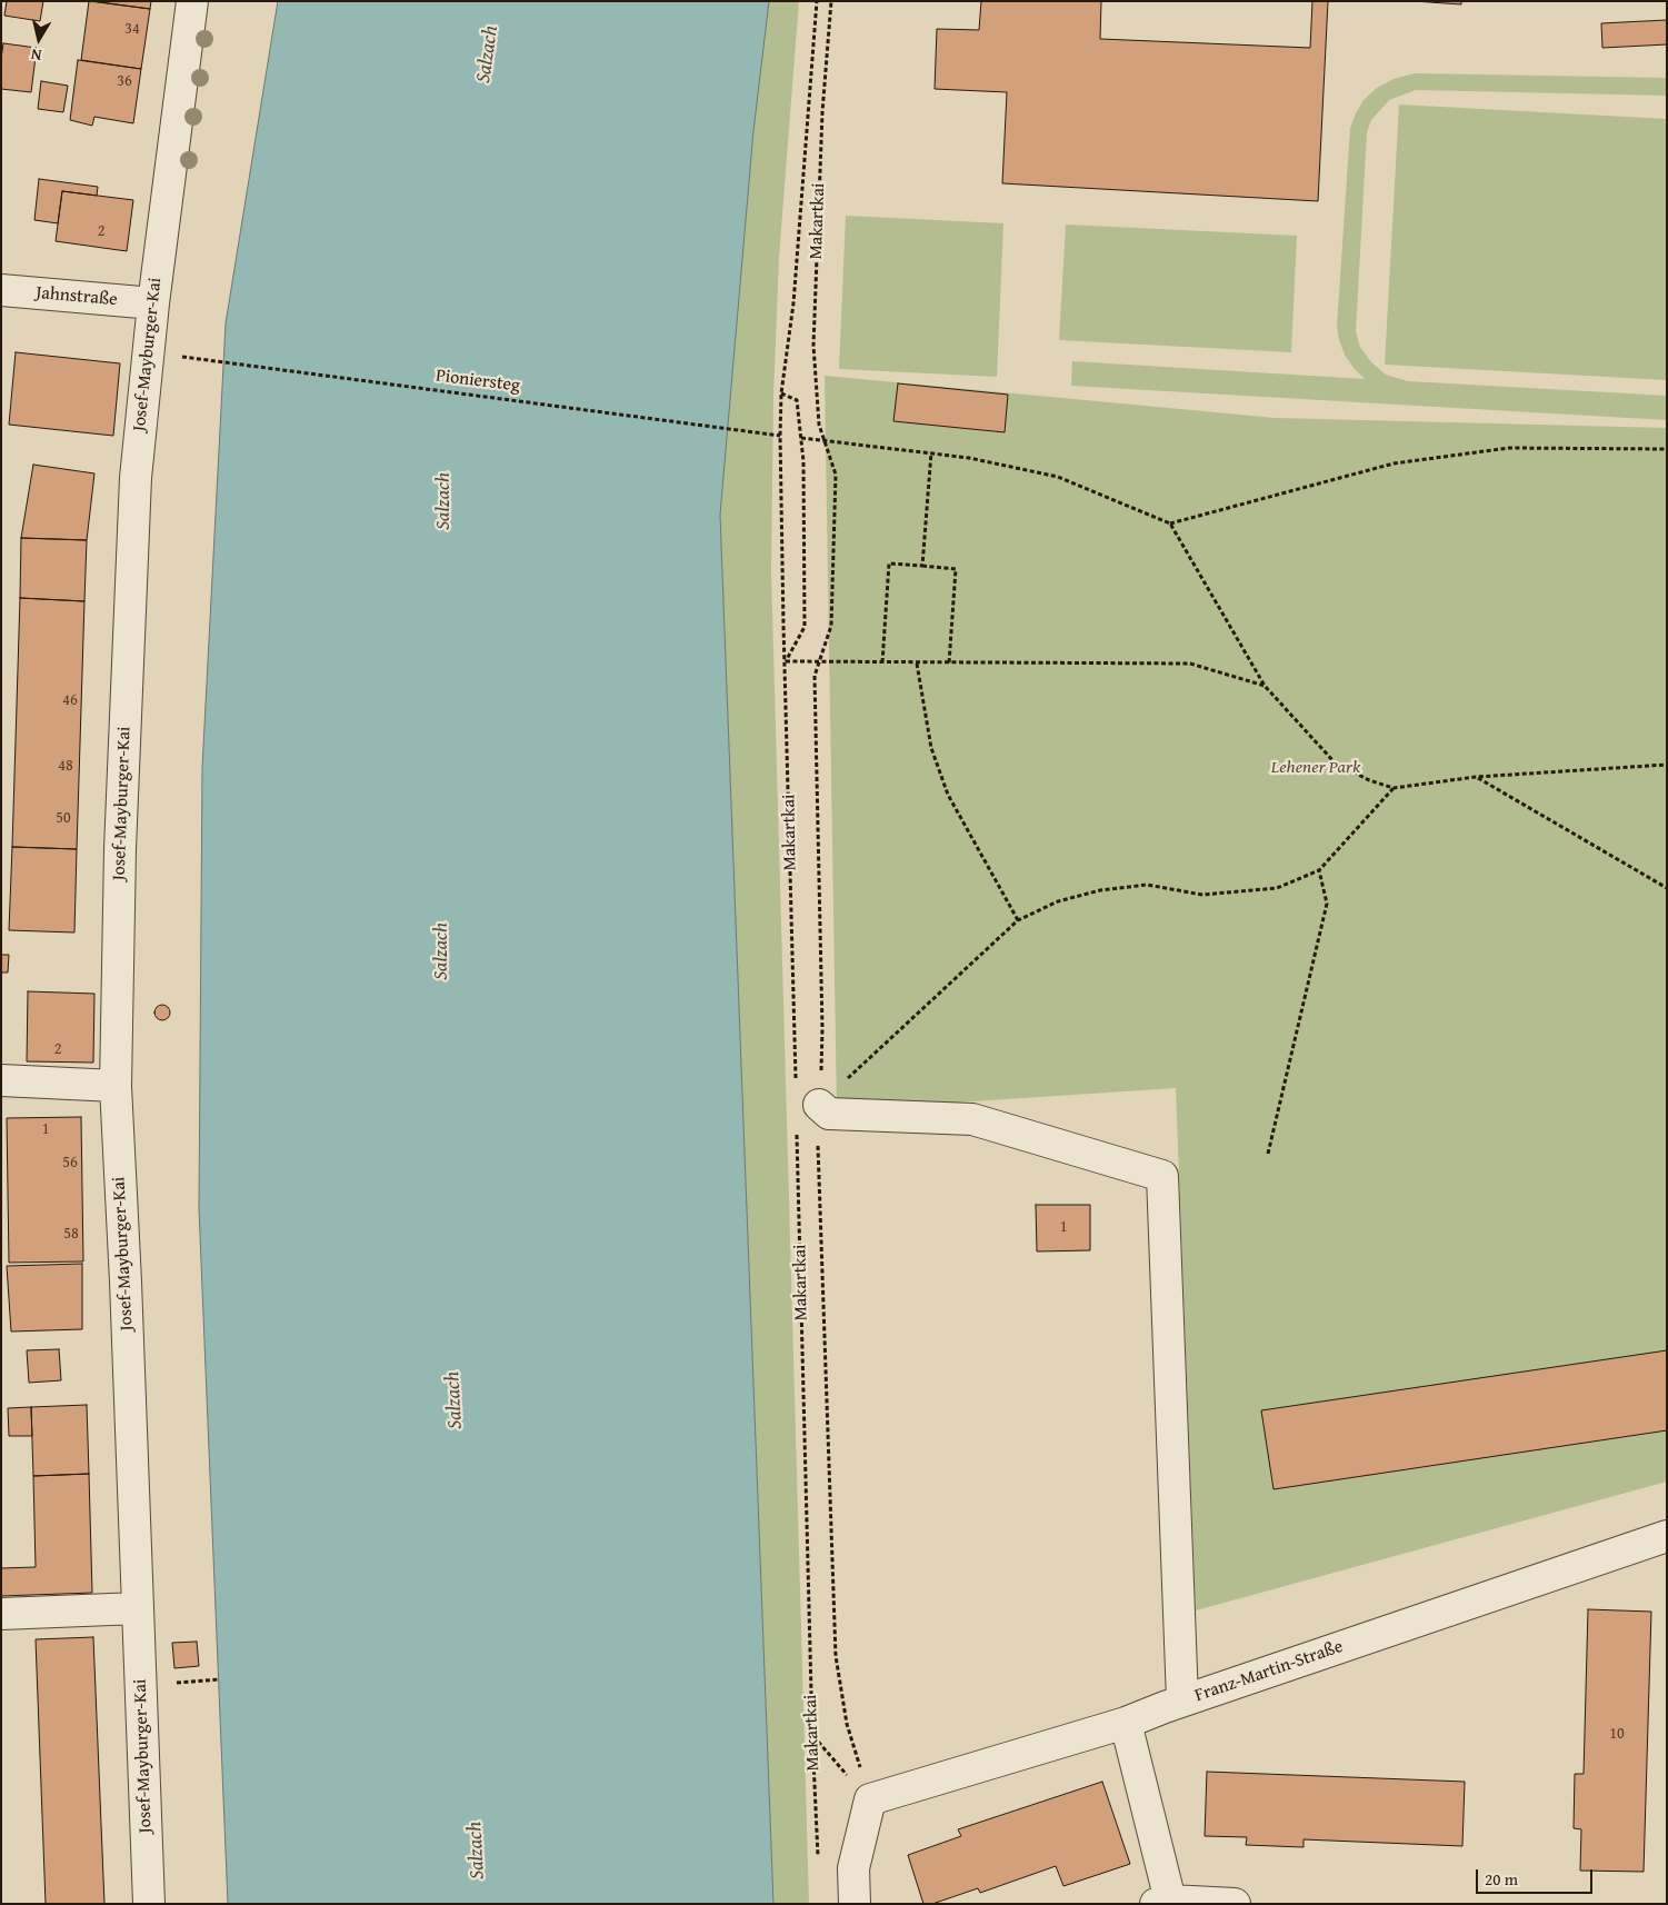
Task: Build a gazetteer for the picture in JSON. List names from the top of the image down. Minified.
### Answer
{"streets":{"street":["Jahnstraße","Josef-Mayburger-Kai","Franz-Martin-Straße"],"path":["Makartkai","Pioniersteg"]},"crossings":[["Makartkai","Pioniersteg"],["Jahnstraße","Josef-Mayburger-Kai"]],"water":["Salzach"],"parks":["Lehener Park"],"house_numbers":["34","36","2","46","48","50","2","1","56","1","58","10"],"scale_bar":"20 m","north":"bottom"}
